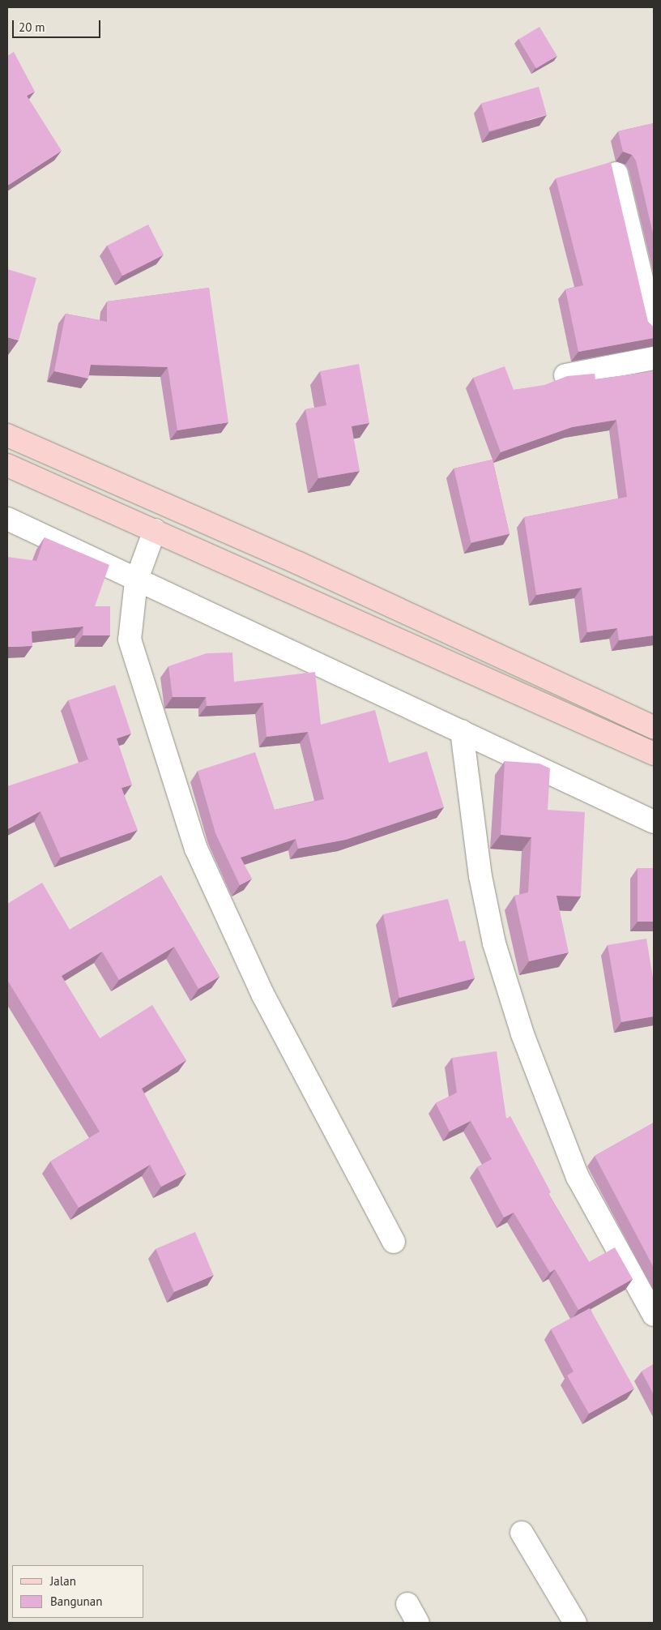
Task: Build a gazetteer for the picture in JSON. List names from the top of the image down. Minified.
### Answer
{"legend":["Jalan","Bangunan"],"scale_bar":"20 m"}
